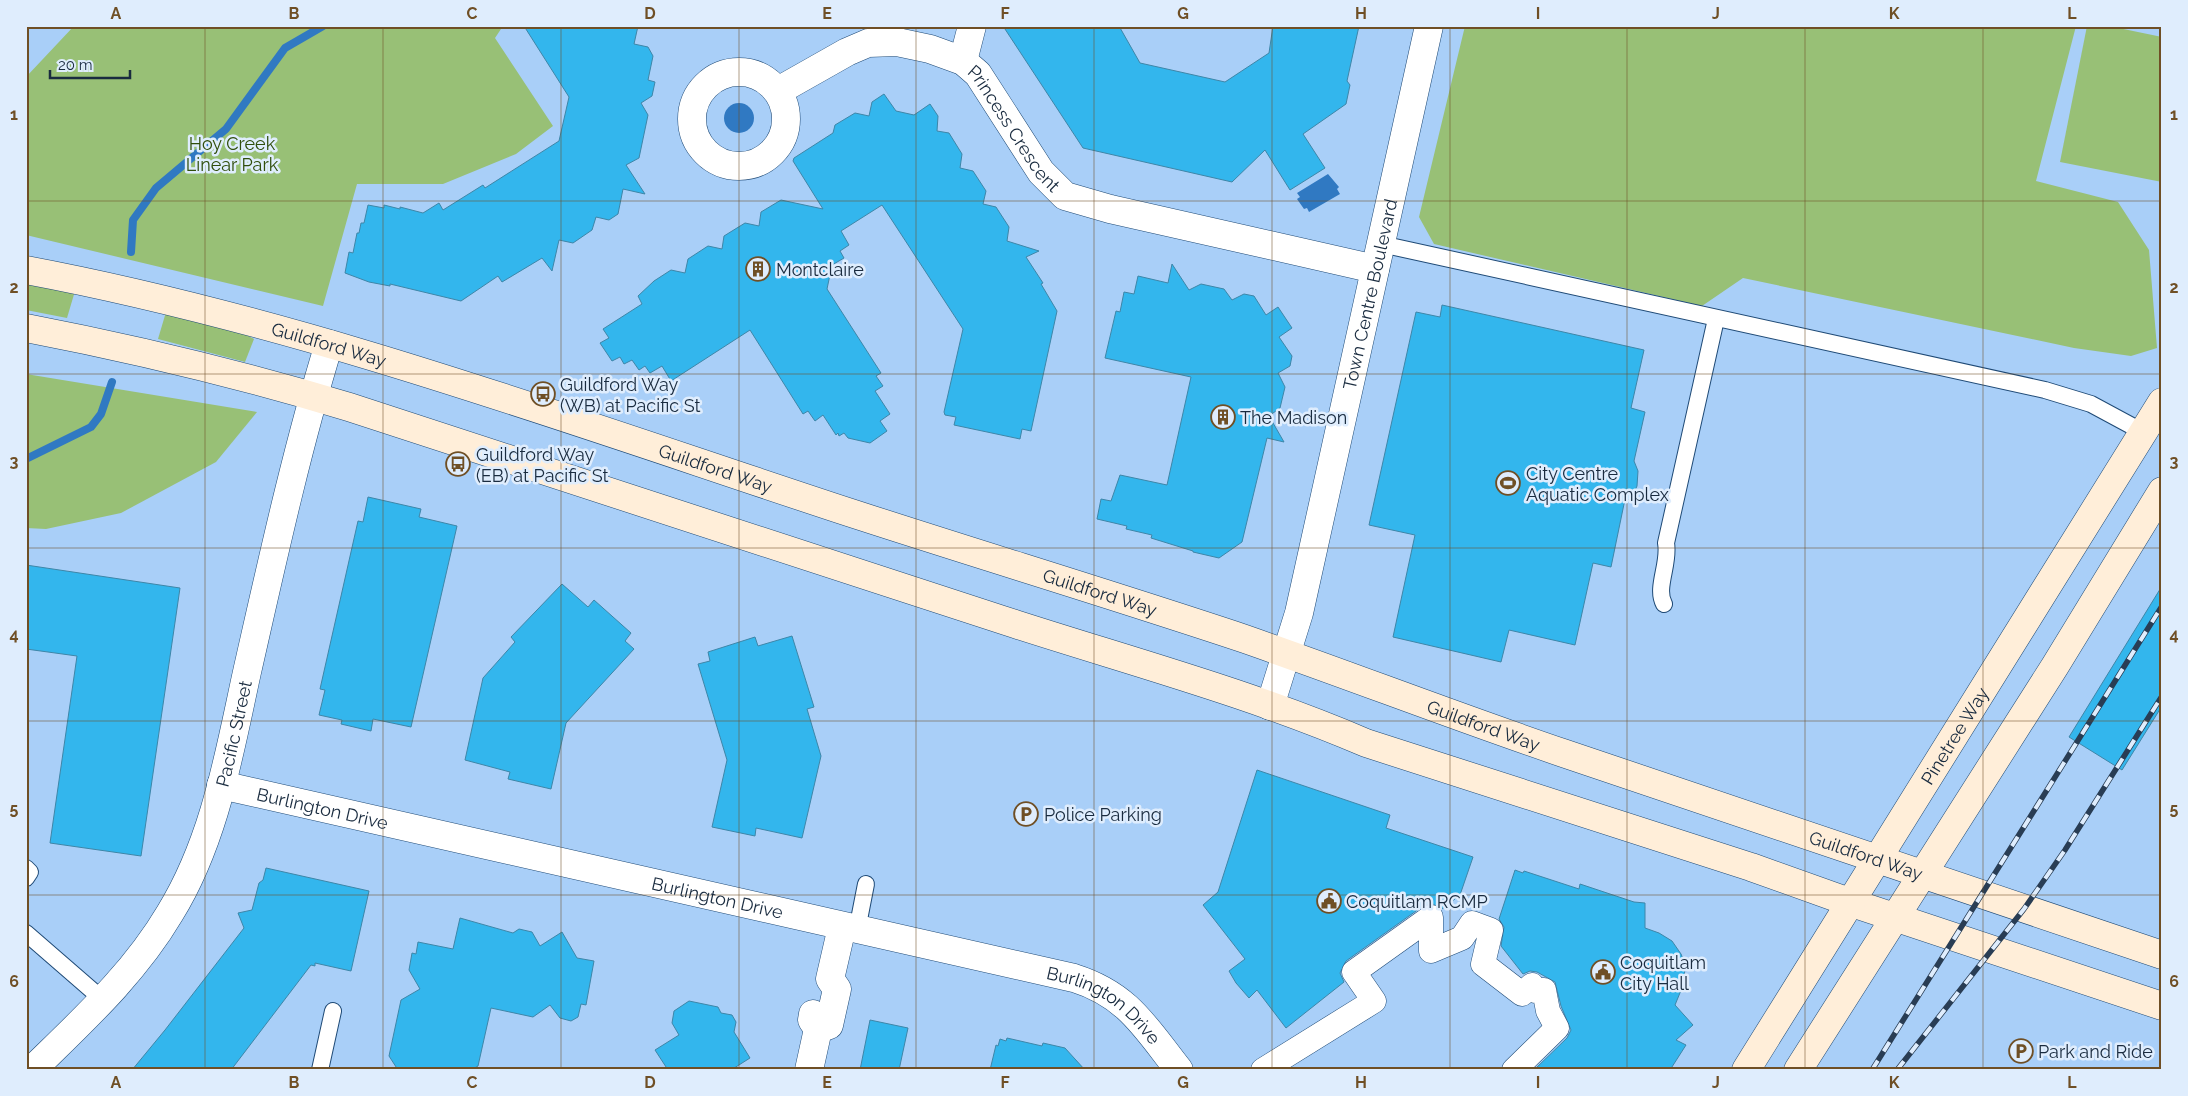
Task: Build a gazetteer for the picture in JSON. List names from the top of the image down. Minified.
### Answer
{"streets":{"main road":["Guildford Way","Pinetree Way"],"street":["Princess Crescent","Town Centre Boulevard","Pacific Street","Burlington Drive"]},"crossings":[["Princess Crescent","Town Centre Boulevard"],["Town Centre Boulevard","Guildford Way"],["Guildford Way","Pacific Street"],["Guildford Way","Pinetree Way"],["Pacific Street","Burlington Drive"]],"parks":["Hoy Creek Linear Park"],"places":{"building":["Montclaire","The Madison"],"bus stop":["Guildford Way (WB) at Pacific St","Guildford Way (EB) at Pacific St"],"sports":["City Centre Aquatic Complex"],"parking":["Police Parking","Park and Ride"],"public building":["Coquitlam RCMP","Coquitlam City Hall"]},"scale_bar":"20 m","grid":{"columns":["A","B","C","D","E","F","G","H","I","J","K","L"],"rows":["1","2","3","4","5","6"]}}
